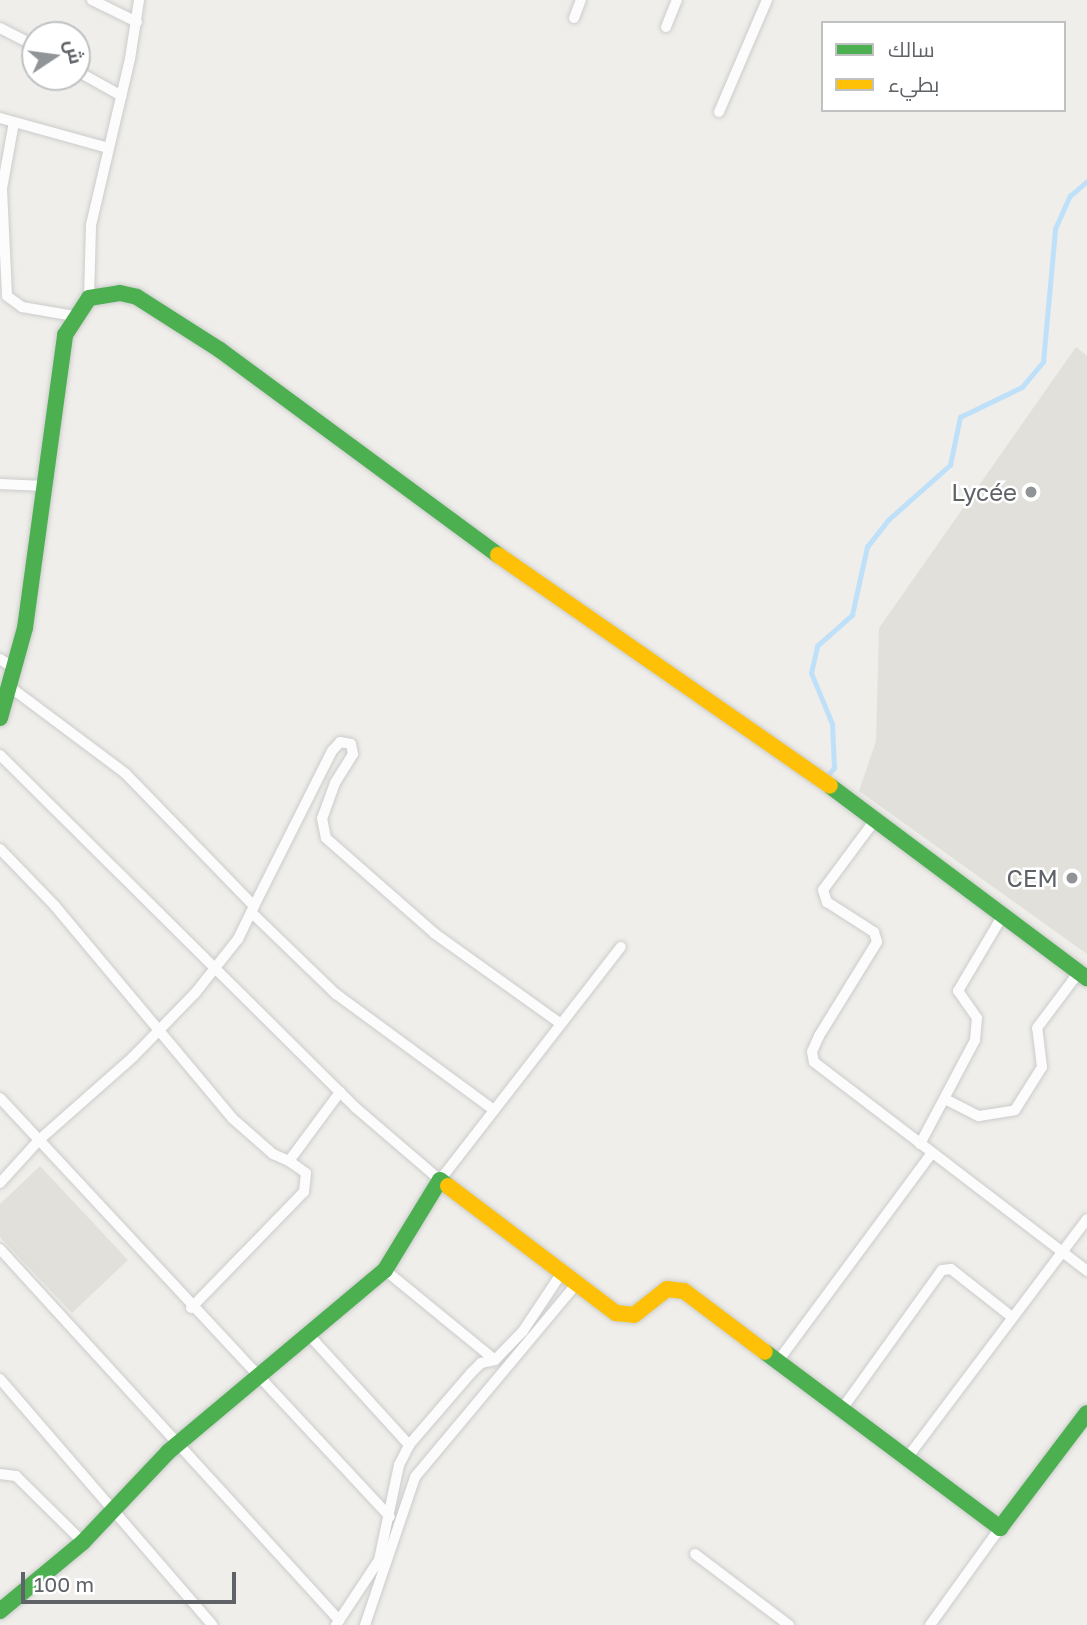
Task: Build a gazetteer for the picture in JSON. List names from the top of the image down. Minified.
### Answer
{"places":["Lycée","CEM"],"legend":["سالك","بطيء"],"scale_bar":"100 m","north":"right"}
